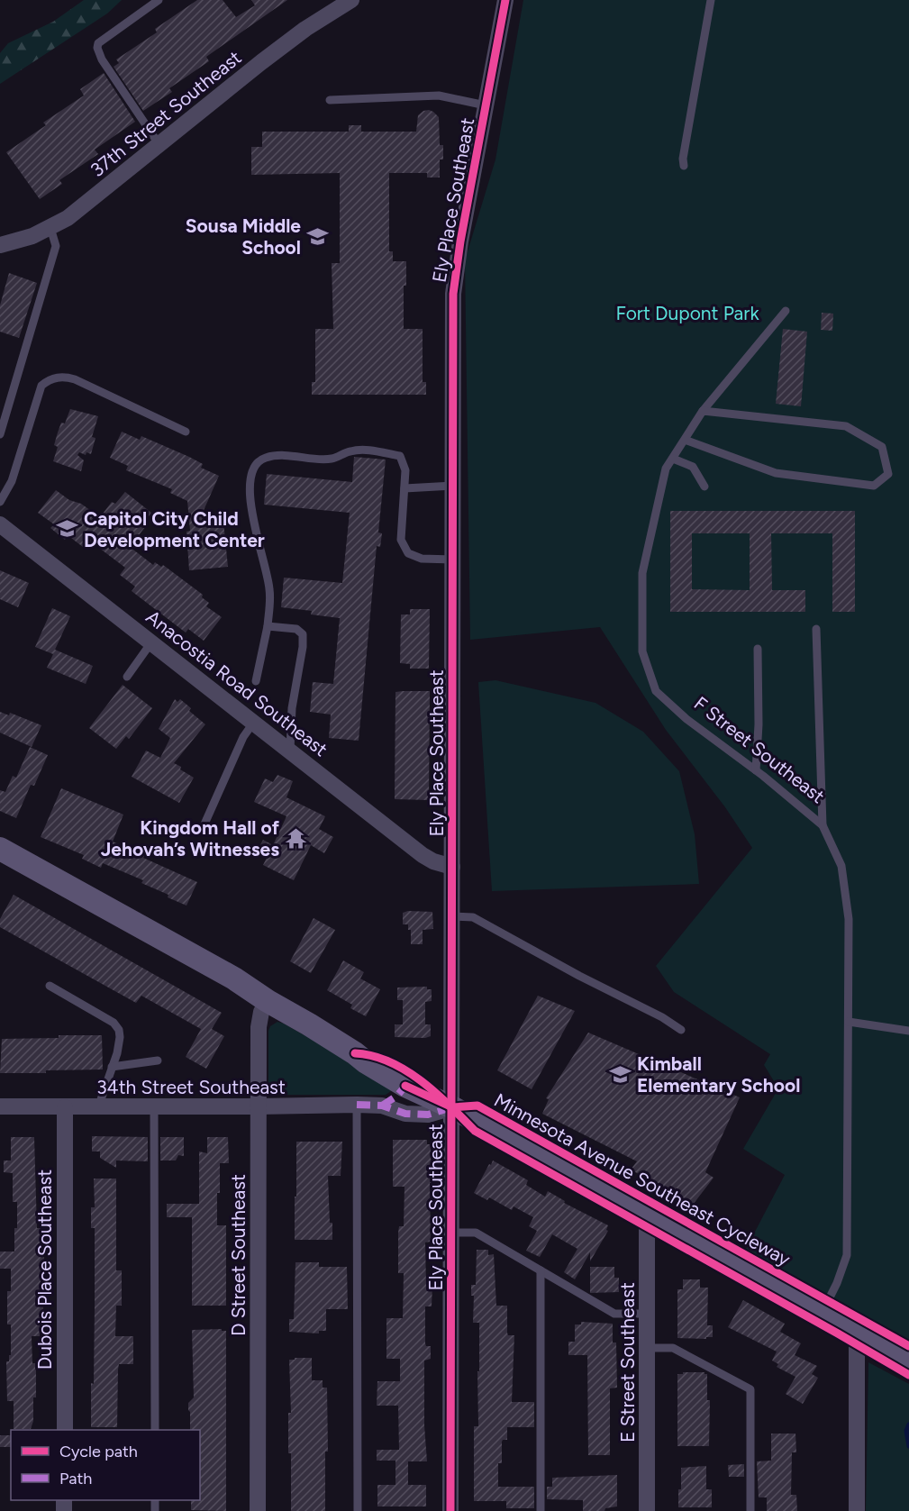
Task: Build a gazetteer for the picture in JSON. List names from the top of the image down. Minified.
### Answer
{"streets":{"street":["37th Street Southeast","Ely Place Southeast","Anacostia Road Southeast","34th Street Southeast","D Street Southeast","Dubois Place Southeast","E Street Southeast"],"lane":["F Street Southeast"],"cycle path":["Minnesota Avenue Southeast Cycleway"]},"crossings":[["Ely Place Southeast","Anacostia Road Southeast"],["Ely Place Southeast","34th Street Southeast"],["34th Street Southeast","D Street Southeast"],["34th Street Southeast","Dubois Place Southeast"]],"parks":["Fort Dupont Park"],"places":{"school or university":["Sousa Middle School","Capitol City Child Development Center","Kimball Elementary School"],"temple":["Kingdom Hall of Jehovah’s Witnesses"]},"legend":["Cycle path","Path"]}
